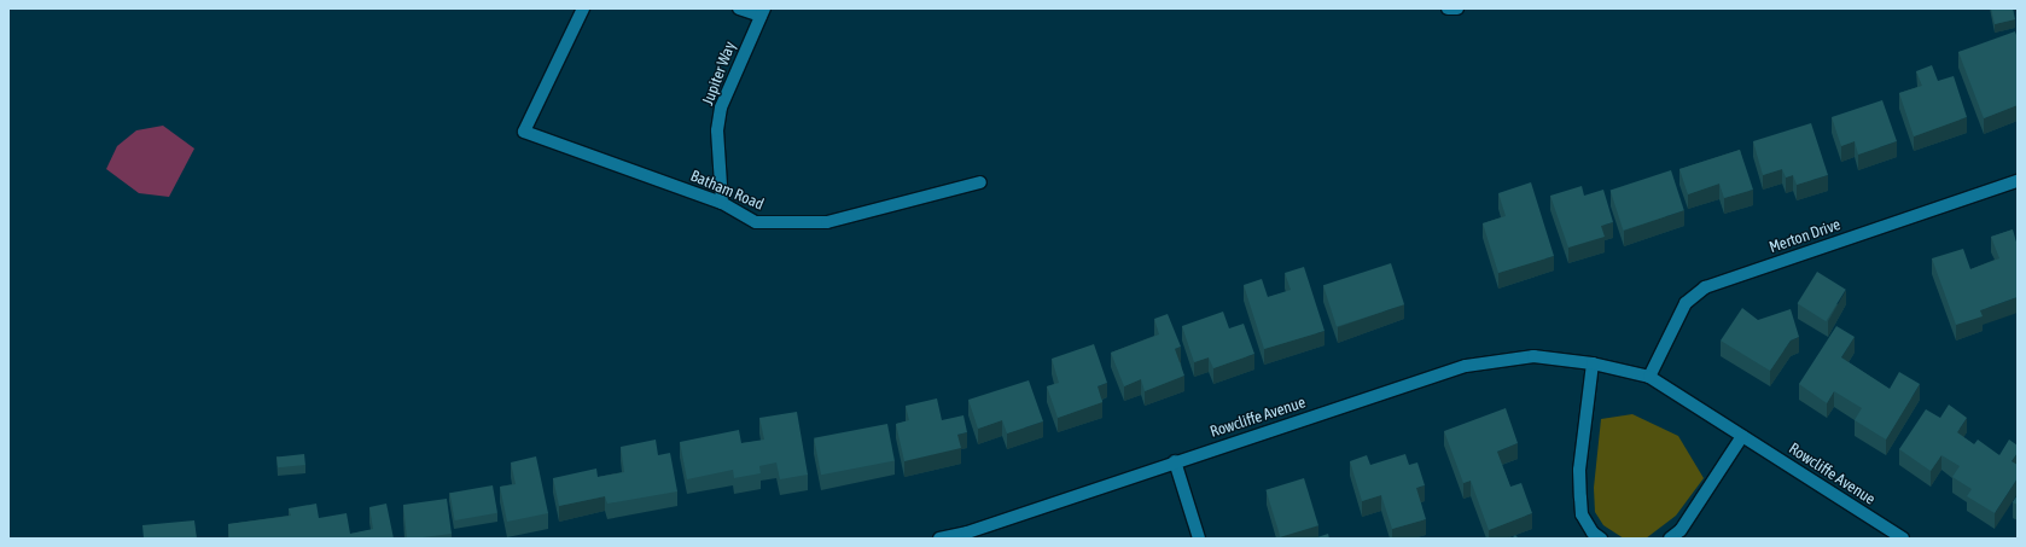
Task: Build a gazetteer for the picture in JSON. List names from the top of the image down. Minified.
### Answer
{"streets":{"street":["Jupiter Way","Batham Road","Merton Drive","Rowcliffe Avenue"]},"crossings":[["Jupiter Way","Batham Road"],["Merton Drive","Rowcliffe Avenue"]]}
